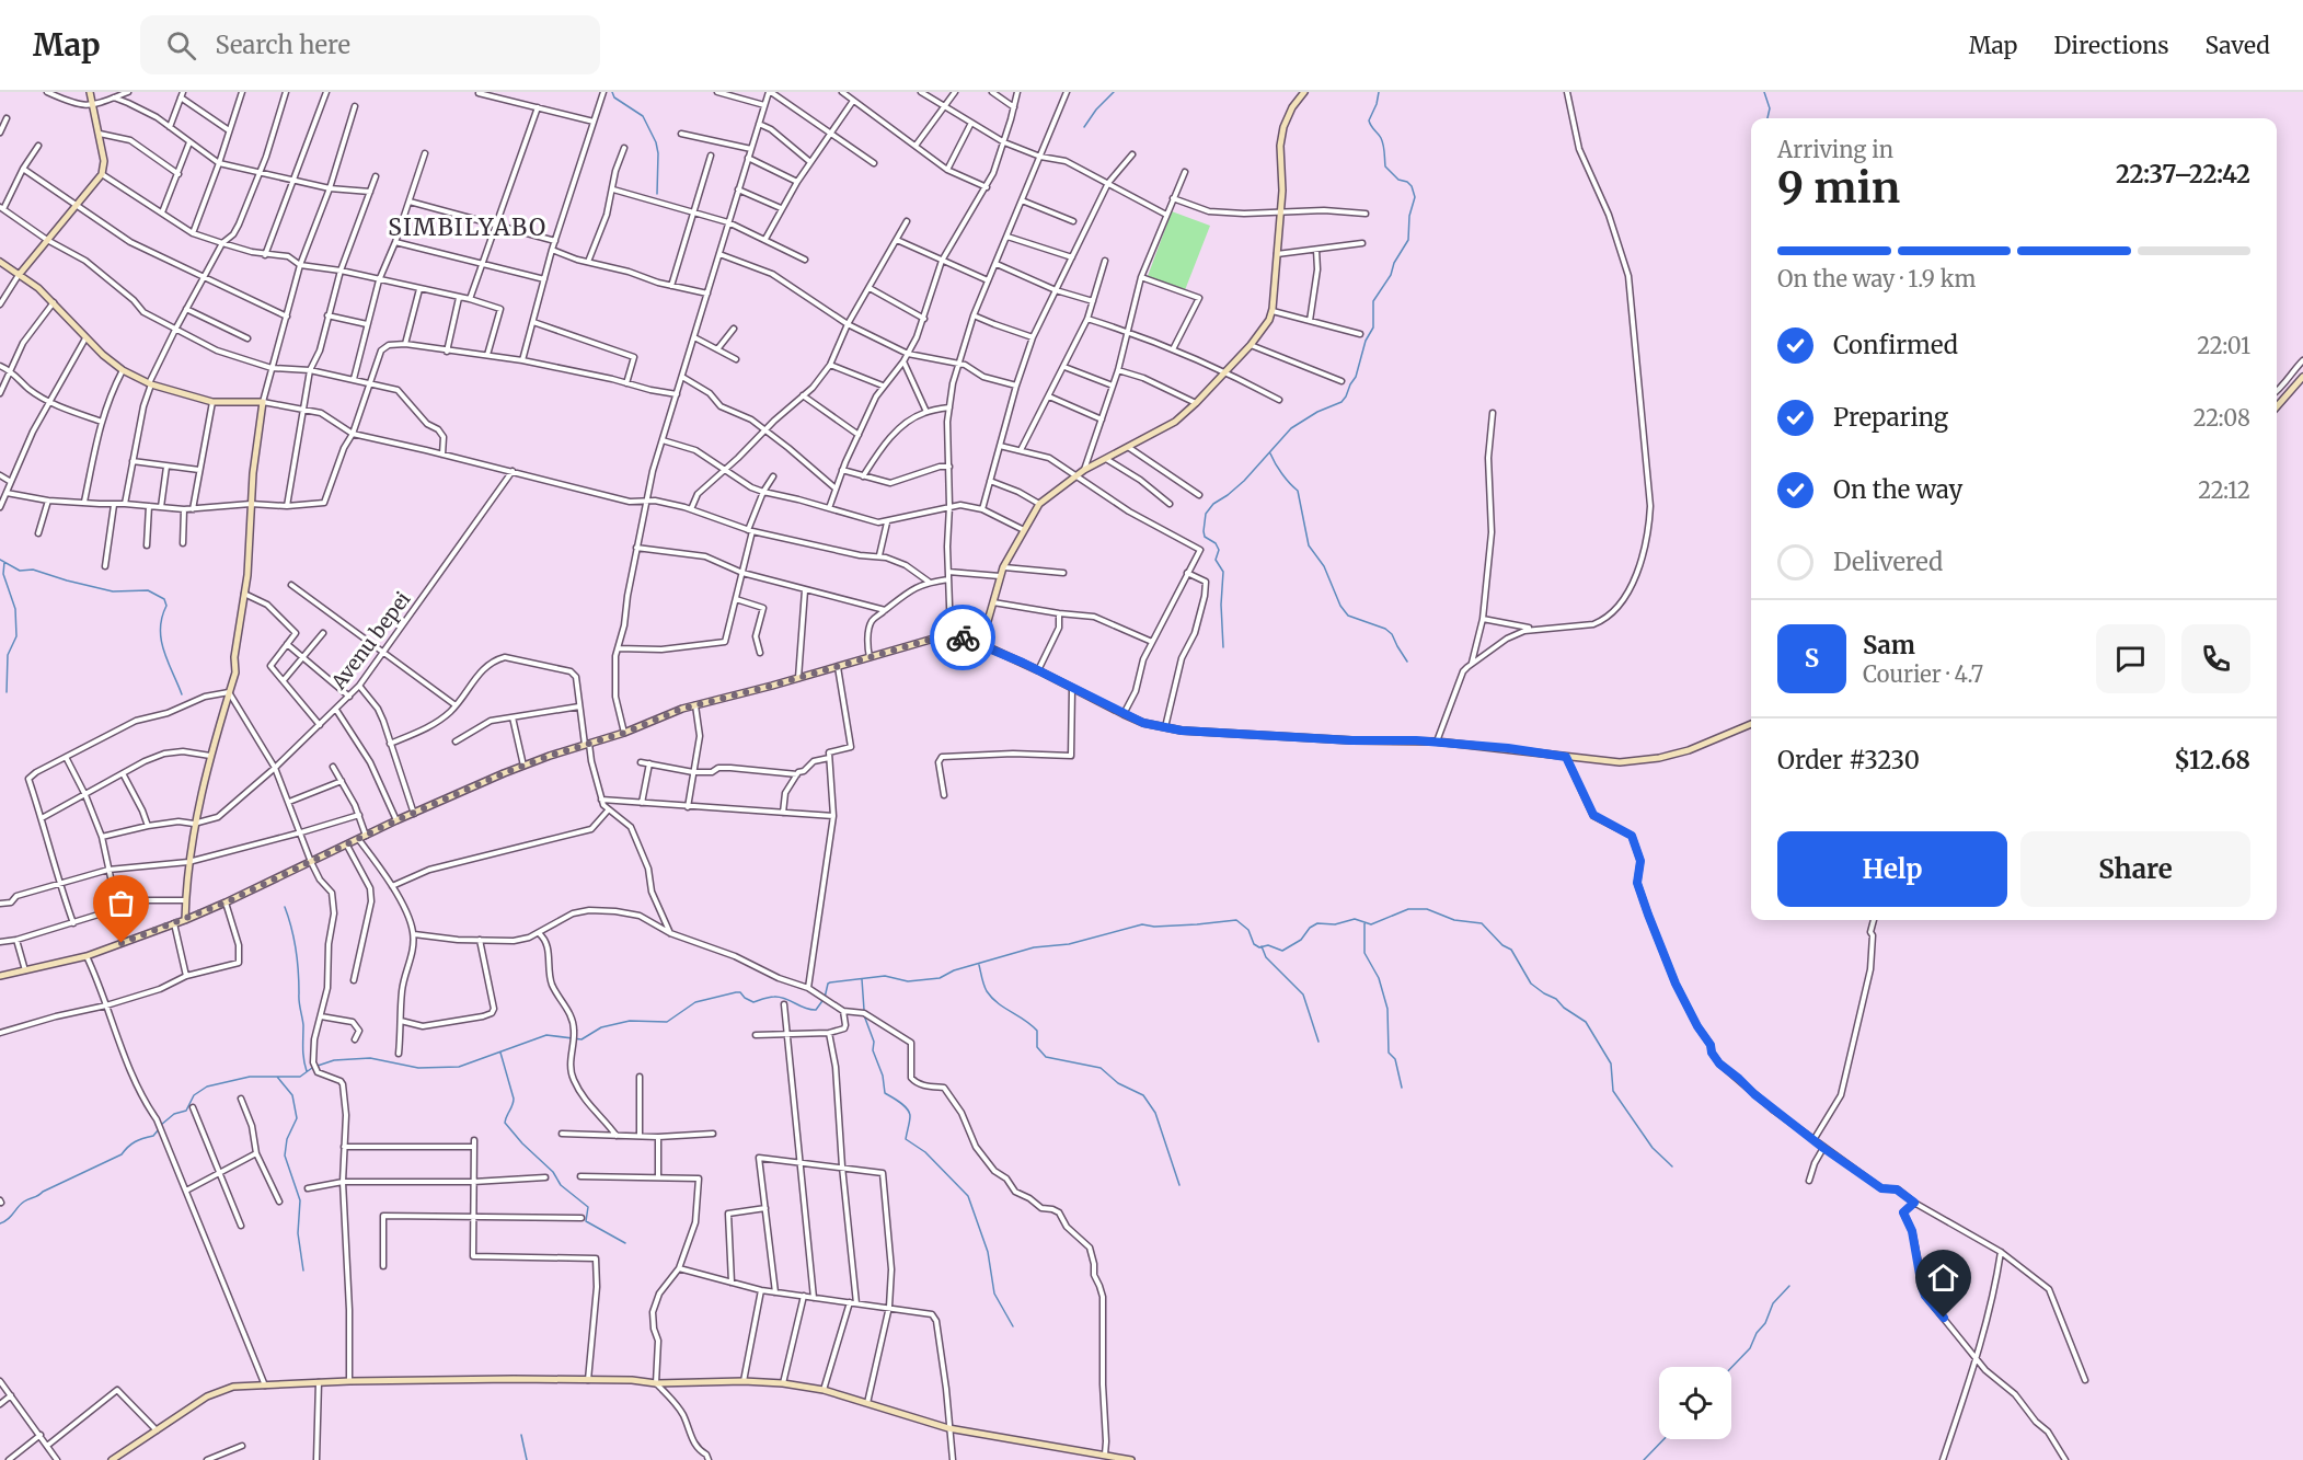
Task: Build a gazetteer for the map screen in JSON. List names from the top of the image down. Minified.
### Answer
{"streets":{"street":["Avenu bepei"]},"districts":["SIMBILYABO"],"page":{"header":"Map","search":"Search here","nav":["Map","Directions","Saved"],"heading":["9 min","Arriving in","22:37–22:42"],"panel":["Sam","Courier · 4.7","Order #3230","$12.68"],"bar":"On the way · 1.9 km","list":[["Confirmed","22:01"],["Preparing","22:08"],["On the way","22:12"],"Delivered"],"round":"S","buttons":["Help","Share"]}}
